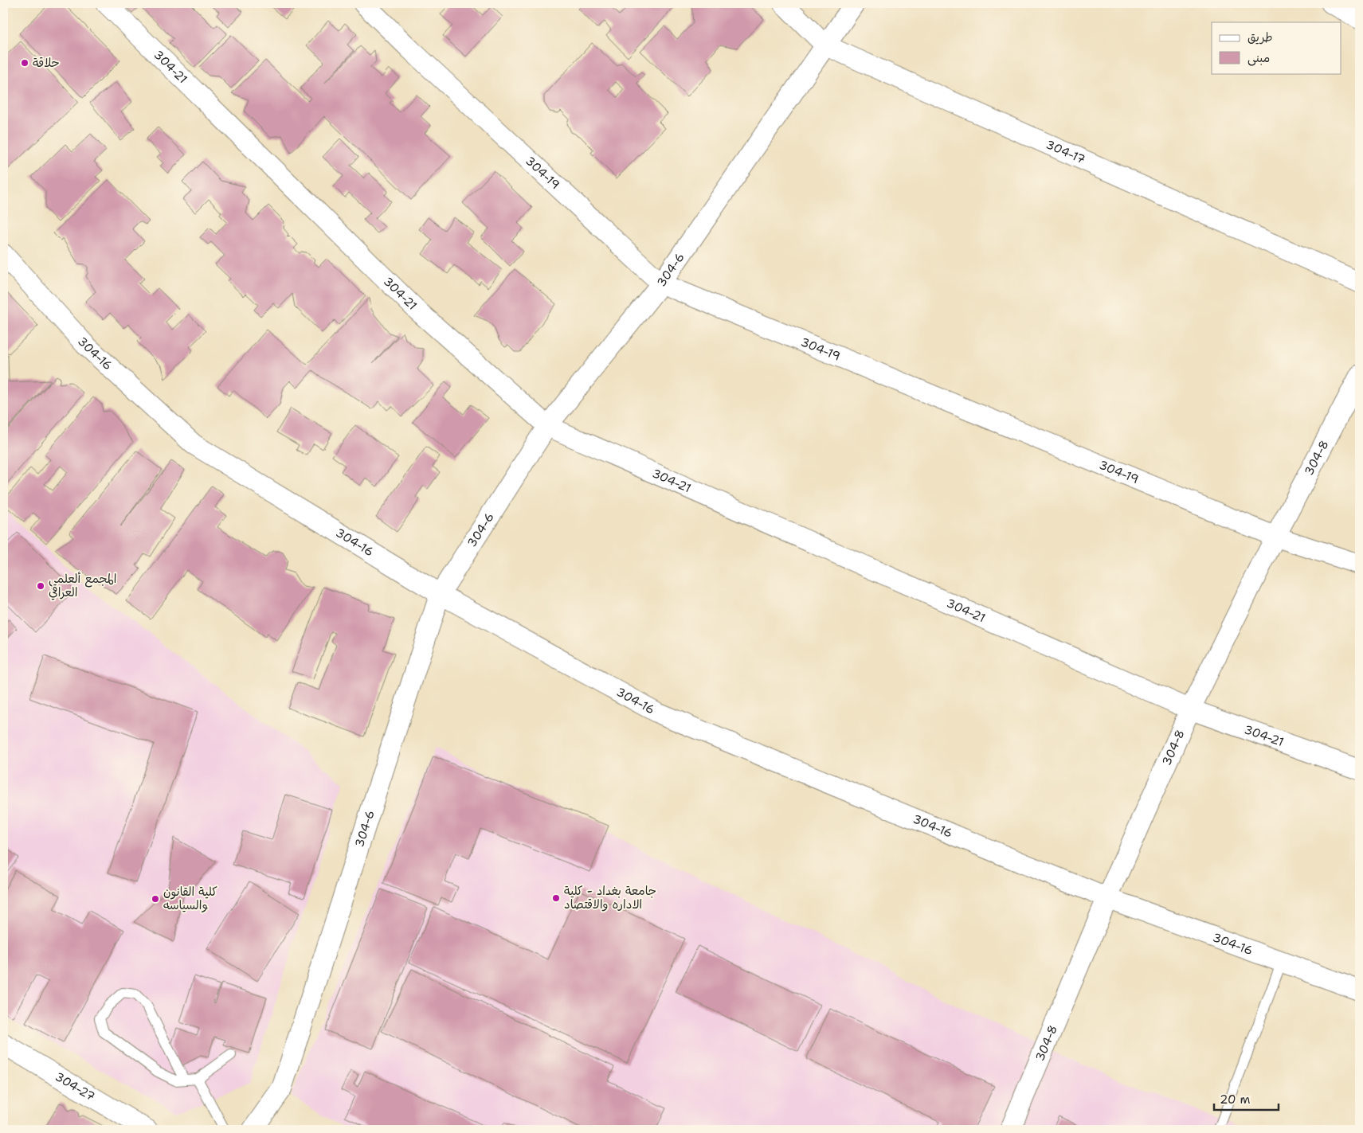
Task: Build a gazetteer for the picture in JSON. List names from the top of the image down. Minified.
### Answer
{"streets":{"street":["304-21","304-17","304-19","304-6","304-16","304-8","304-27"]},"crossings":[["304-21","304-6"],["304-21","304-8"],["304-17","304-6"],["304-19","304-6"],["304-19","304-8"],["304-6","304-16"],["304-16","304-8"]],"places":["حلاقة","المجمع ألعلمي العراقي","جامعة بغداد - كلية الاداره والاقتصاد","كلية القانون والسياسه"],"legend":["طريق","مبنى"],"scale_bar":"20 m"}
